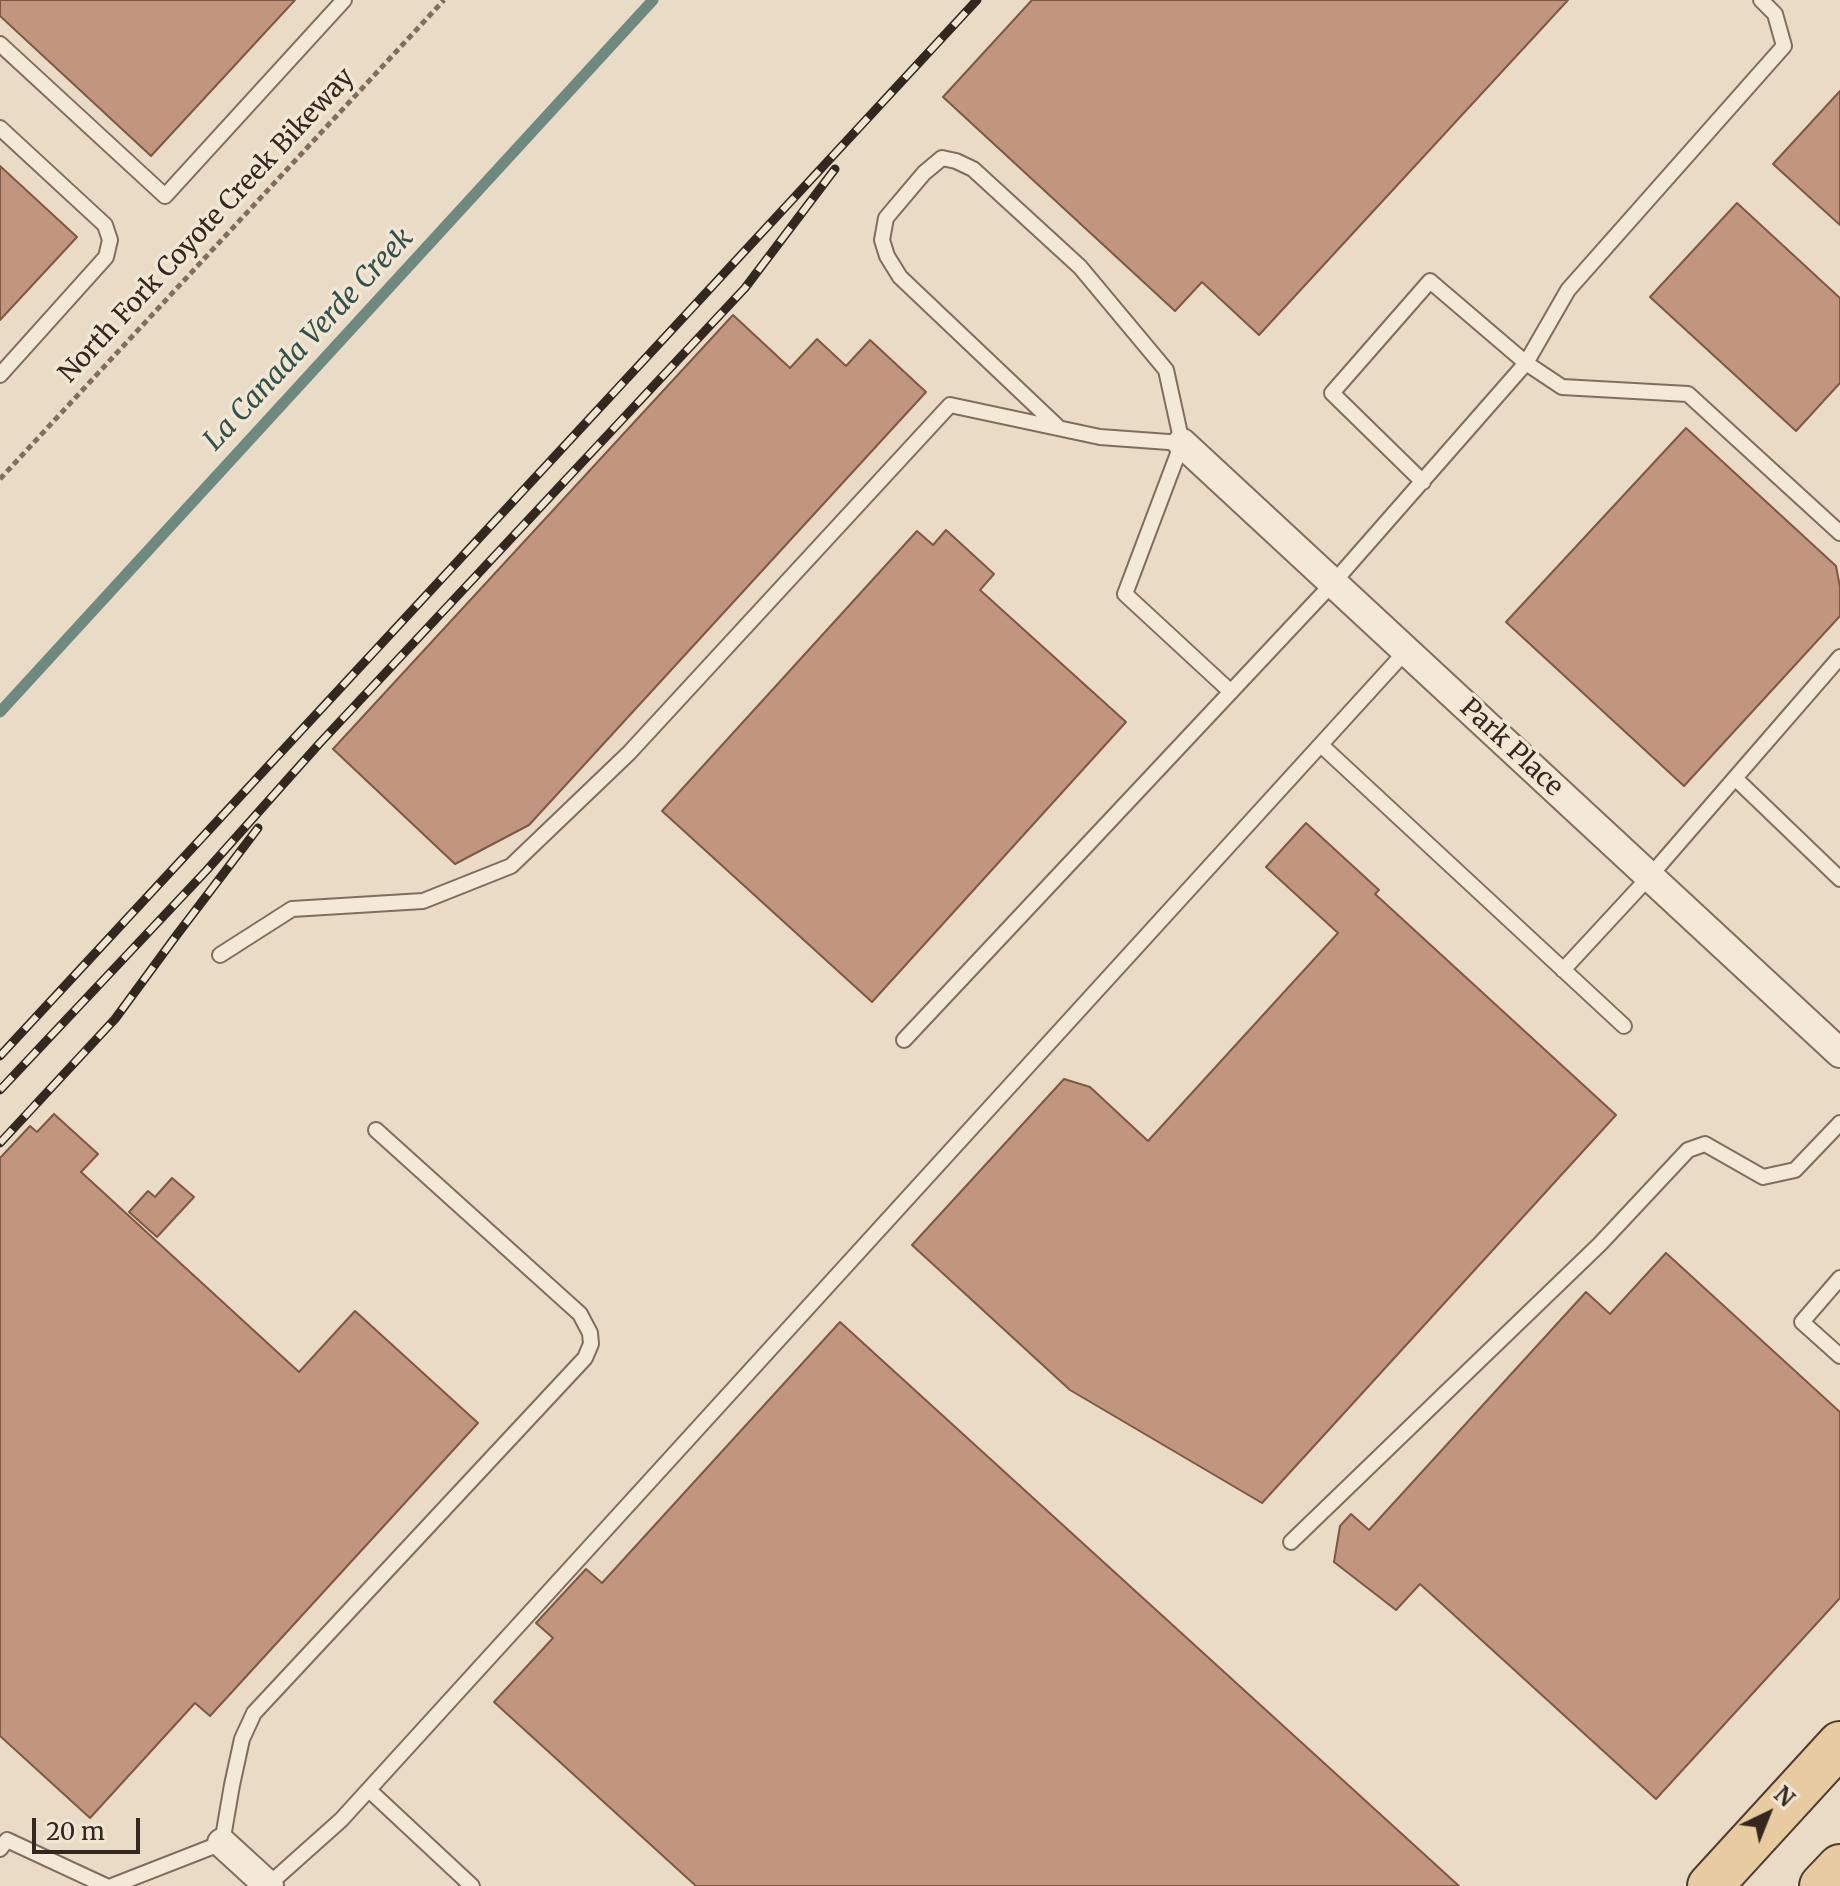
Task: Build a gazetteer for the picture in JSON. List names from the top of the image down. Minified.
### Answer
{"streets":{"street":["Park Place"],"path":["North Fork Coyote Creek Bikeway"]},"water":["La Canada Verde Creek"],"scale_bar":"20 m","north":"top right"}
